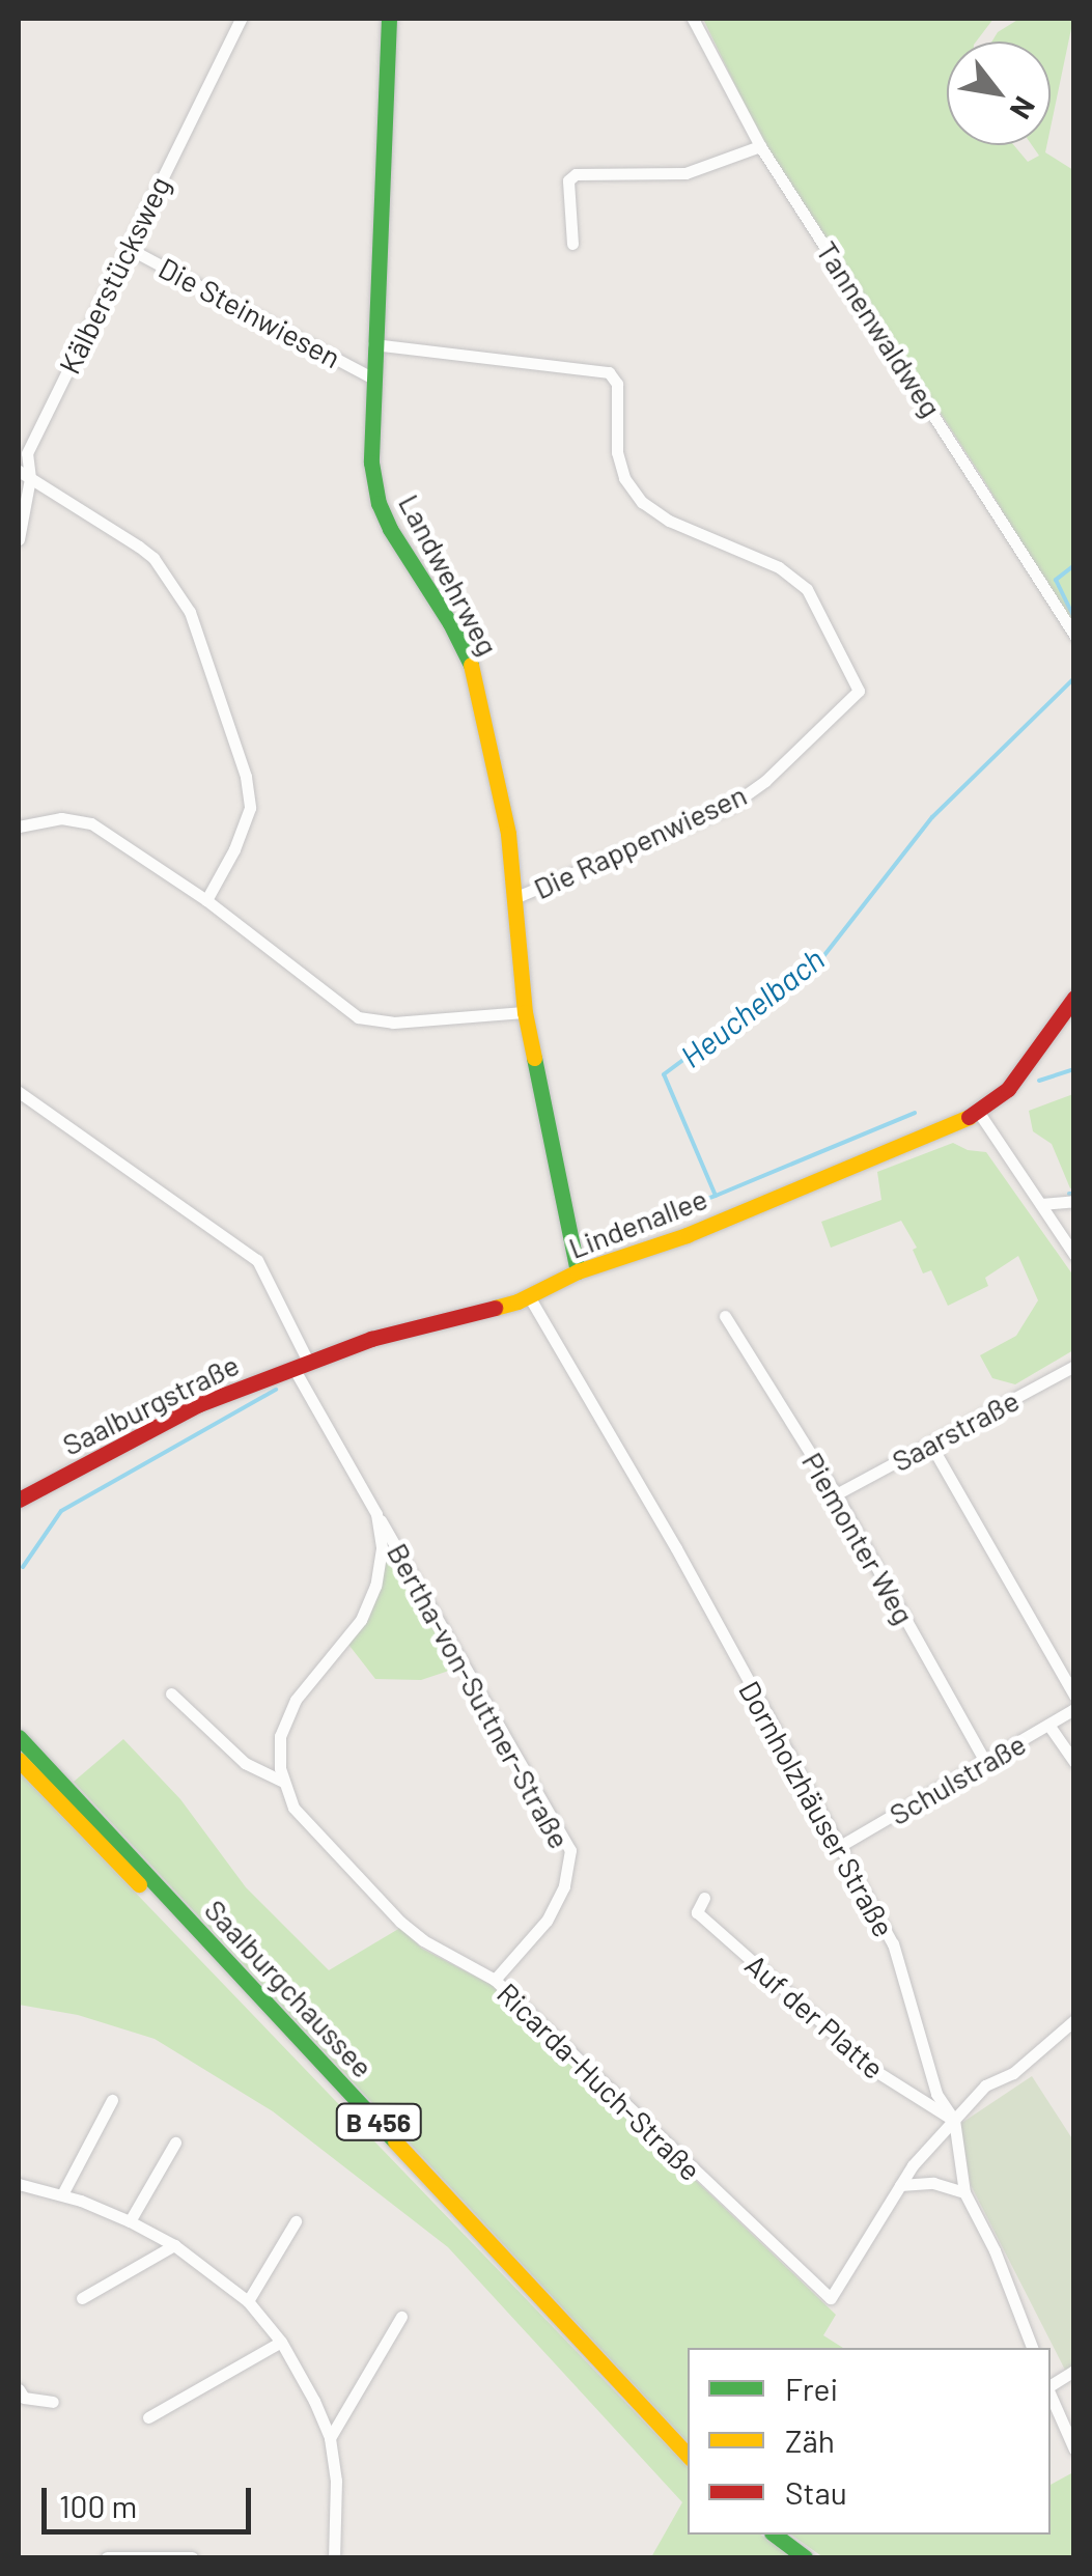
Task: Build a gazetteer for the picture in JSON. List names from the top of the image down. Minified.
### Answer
{"streets":{"street":["Kälberstücksweg","Die Steinwiesen","Tannenwaldweg","Landwehrweg","Die Rappenwiesen","Lindenallee","Saalburgstraße","Saarstraße","Piemonter Weg","Bertha-von-Suttner-Straße","Schulstraße","Dornholzhäuser Straße","Saalburgchaussee","Auf der Platte","Ricarda-Huch-Straße","B 456"]},"crossings":[["Kälberstücksweg","Die Steinwiesen"],["Die Steinwiesen","Landwehrweg"],["Landwehrweg","Die Rappenwiesen"],["Landwehrweg","Lindenallee"],["Lindenallee","Saalburgstraße"],["Lindenallee","Dornholzhäuser Straße"],["Saarstraße","Piemonter Weg"],["Piemonter Weg","Schulstraße"],["Bertha-von-Suttner-Straße","Ricarda-Huch-Straße"],["Schulstraße","Dornholzhäuser Straße"],["Dornholzhäuser Straße","Auf der Platte"],["Saalburgchaussee","B 456"]],"water":["Heuchelbach"],"legend":["Frei","Zäh","Stau"],"scale_bar":"100 m","north":"bottom right"}
